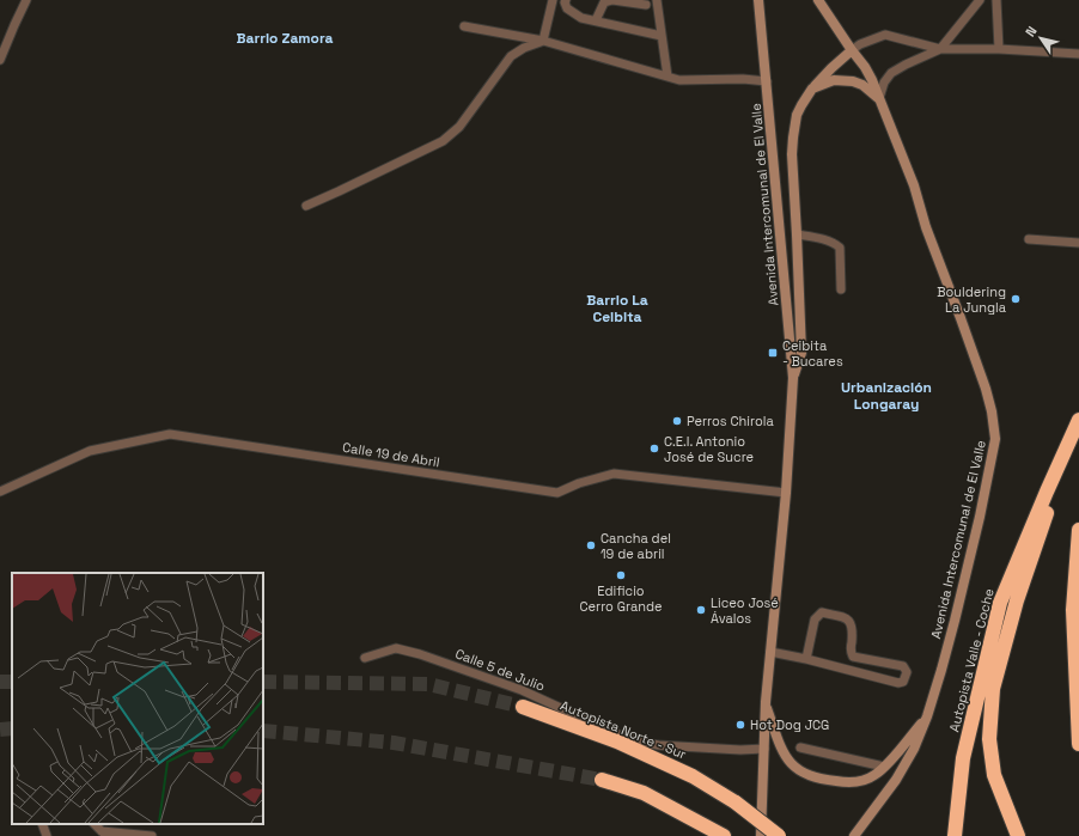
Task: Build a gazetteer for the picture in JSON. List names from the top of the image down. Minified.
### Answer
{"streets":{"highway":["Autopista Valle - Coche","Autopista Norte - Sur"],"main road":["Avenida Intercomunal de El Valle"],"street":["Calle 19 de Abril","Calle 5 de Julio"]},"crossings":[["Avenida Intercomunal de El Valle","Calle 19 de Abril"],["Avenida Intercomunal de El Valle","Calle 5 de Julio"]],"districts":["Barrio Zamora","Barrio La Ceibita","Urbanización Longaray"],"places":{"other":["Bouldering La Jungla","Perros Chirola","C.E.I. Antonio José de Sucre","Cancha del 19 de abril","Edificio Cerro Grande","Liceo José Ávalos","Hot Dog JCG"],"transit":["Ceibita - Bucares"]},"north":"top left"}
